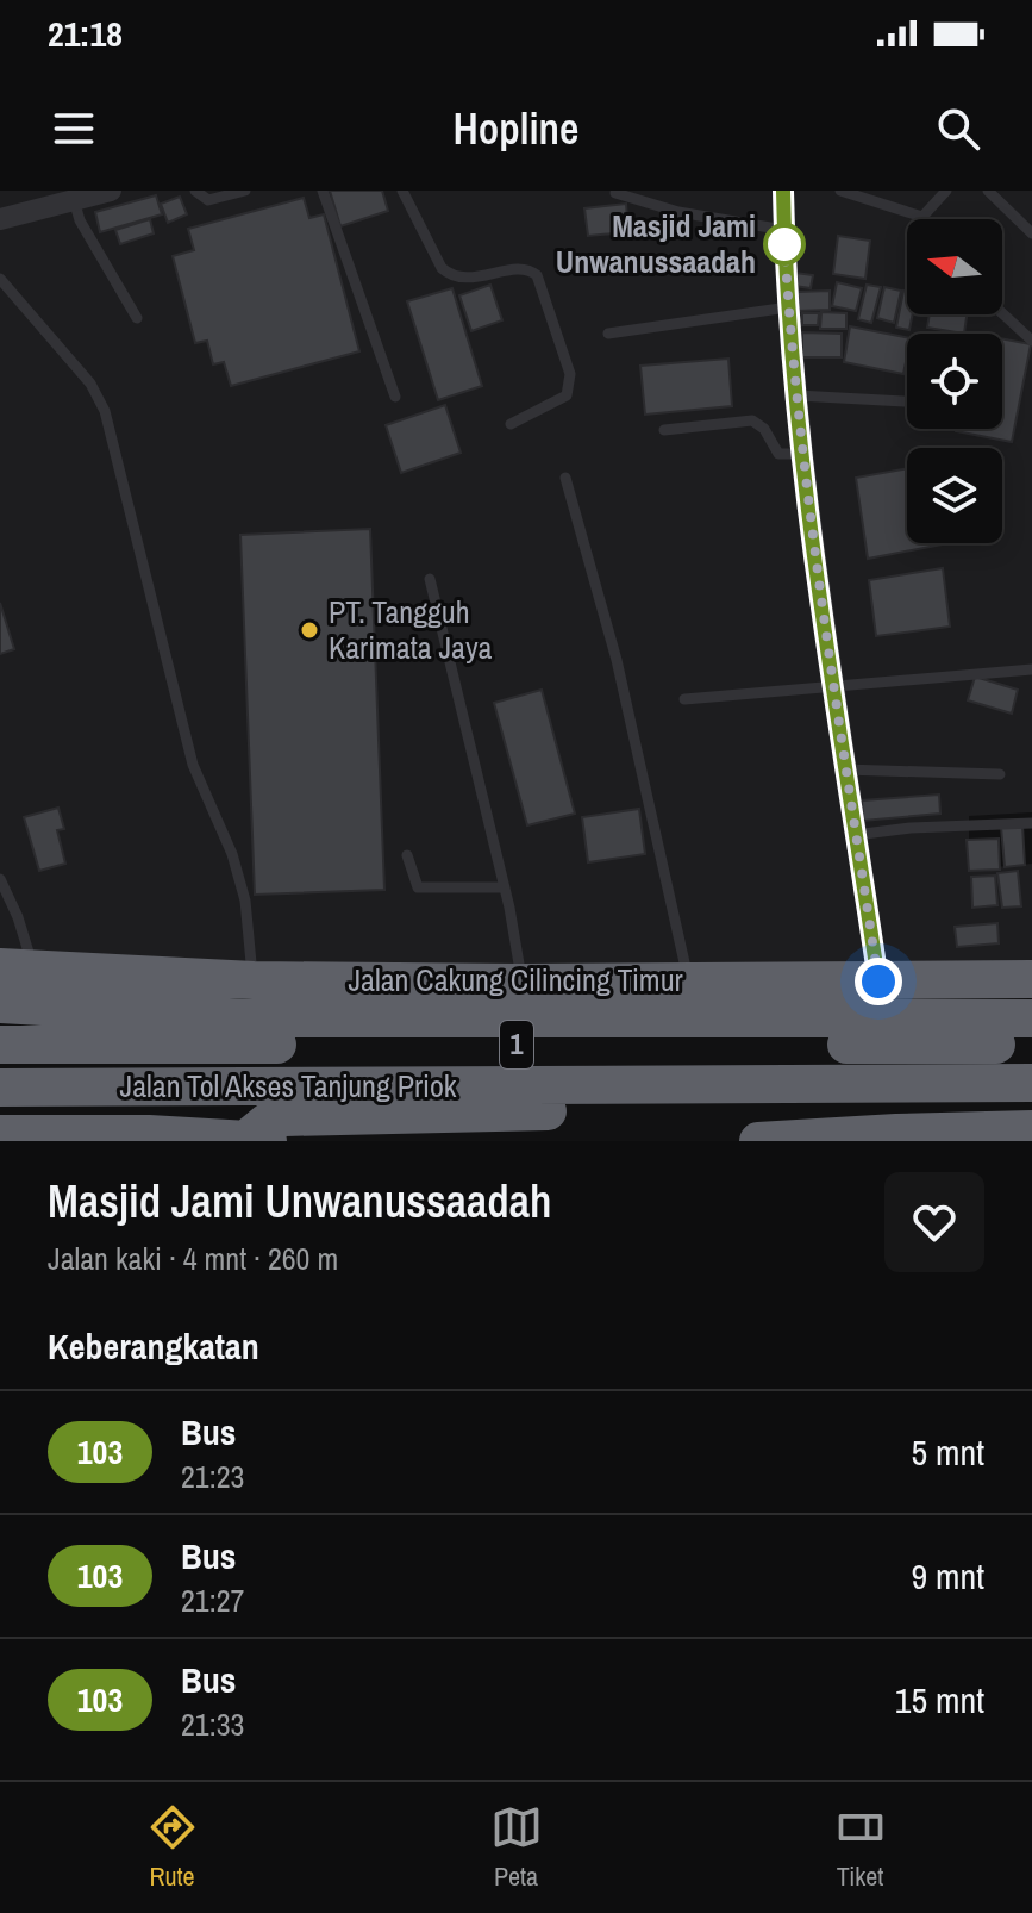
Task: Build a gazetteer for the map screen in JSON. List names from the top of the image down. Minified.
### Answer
{"streets":{"highway":["Jalan Cakung Cilincing Timur","1","Jalan Tol Akses Tanjung Priok"]},"places":["Masjid Jami Unwanussaadah","PT. Tangguh Karimata Jaya"],"lines":["bus line 103"],"north":"left","page":{"status":"21:18","header":"Hopline","heading":[["Masjid Jami Unwanussaadah","Jalan kaki · 4 mnt · 260 m"],"Keberangkatan"],"list":[{"mark":"103","name":"Bus","note":"21:23","value":"5 mnt"},{"mark":"103","name":"Bus","note":"21:27","value":"9 mnt"},{"mark":"103","name":"Bus","note":"21:33","value":"15 mnt"}],"tabs":["Rute","Peta","Tiket"]}}
